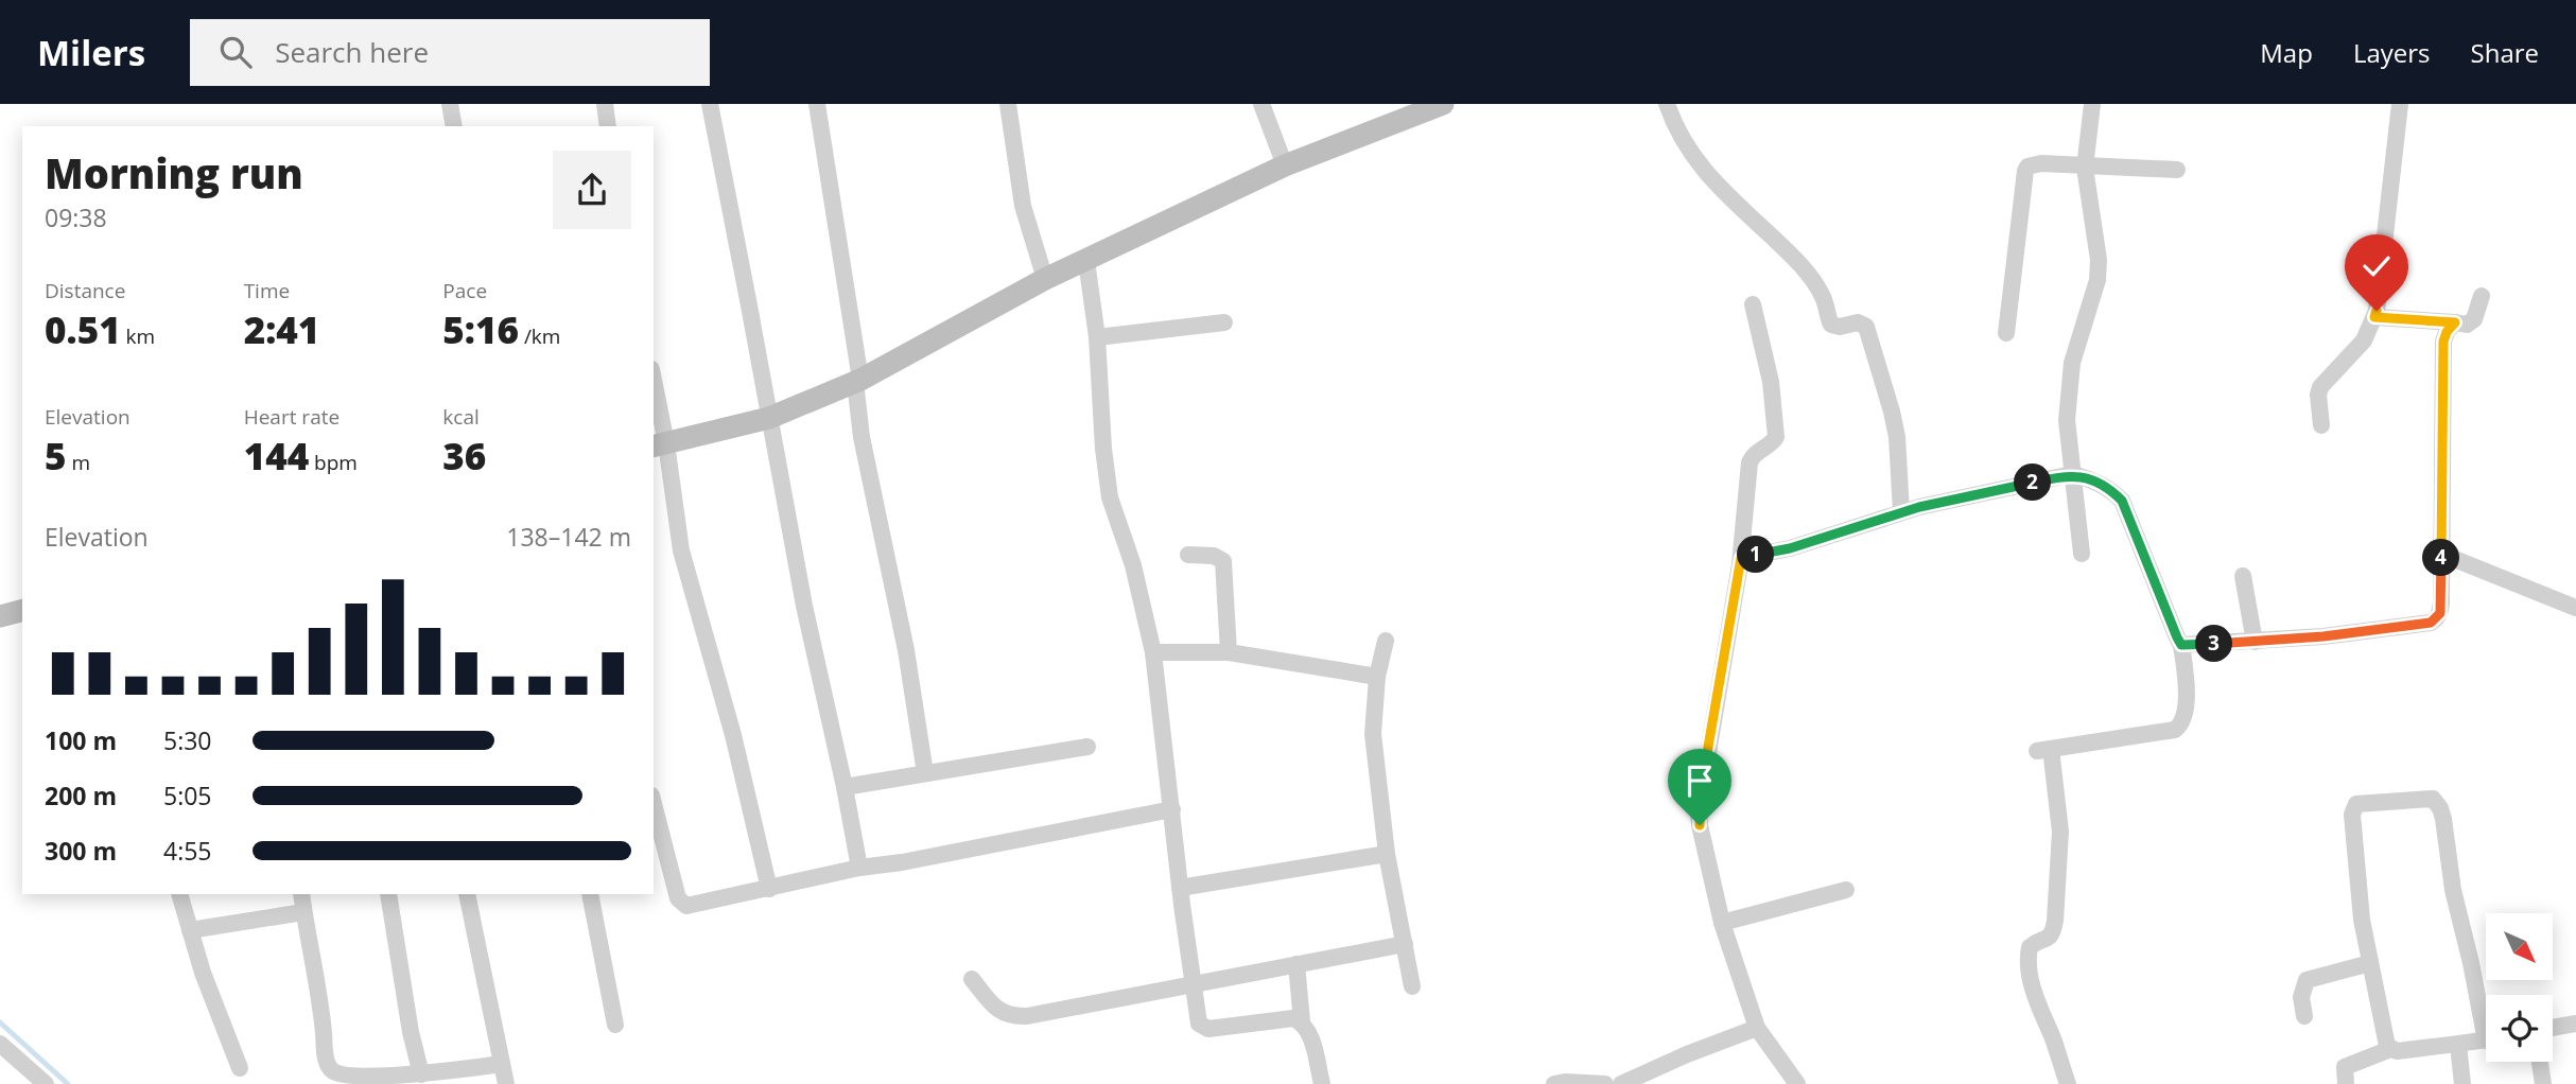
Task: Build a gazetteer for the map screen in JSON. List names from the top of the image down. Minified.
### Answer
{"north":"bottom right","page":{"header":"Milers","search":"Search here","nav":["Map","Layers","Share"],"heading":["Morning run","09:38"],"stats":[["Distance","0.51 km"],["Time","2:41"],["Pace","5:16 /km"],["Elevation","5 m"],["Heart rate","144 bpm"],["kcal","36"]],"pins":["2","1","4","3"],"chart":["Elevation","138–142 m"],"list":[{"name":"100 m","note":"5:30"},{"name":"200 m","note":"5:05"},{"name":"300 m","note":"4:55"}]}}
